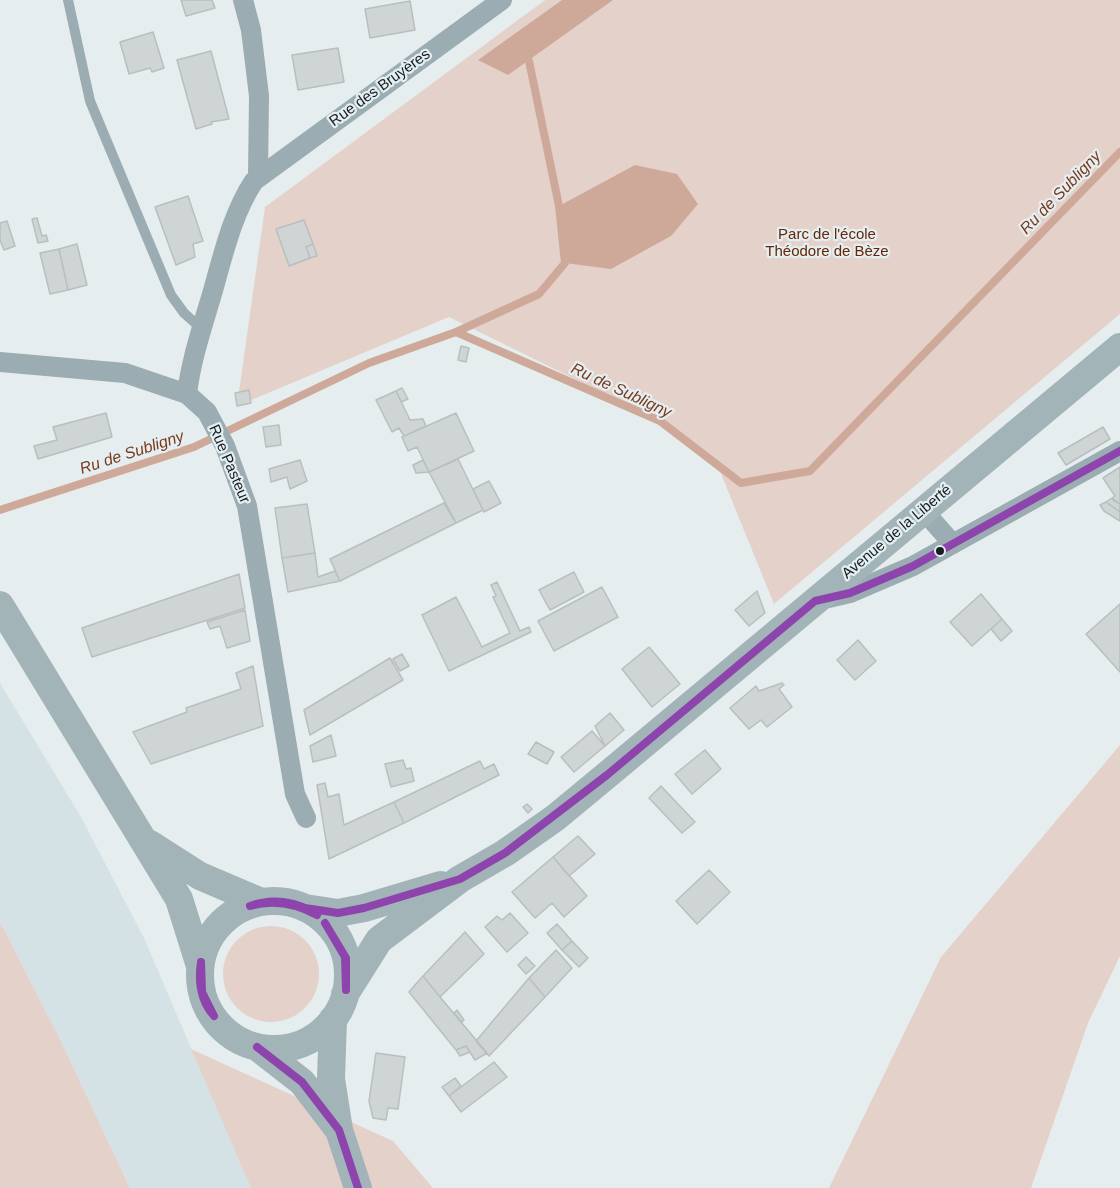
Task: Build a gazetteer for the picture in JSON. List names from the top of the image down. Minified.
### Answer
{"streets":{"main road":["Avenue de la Liberté"],"street":["Rue des Bruyères","Rue Pasteur"]},"water":["Ru de Subligny"],"parks":["Parc de l'école Théodore de Bèze"]}
